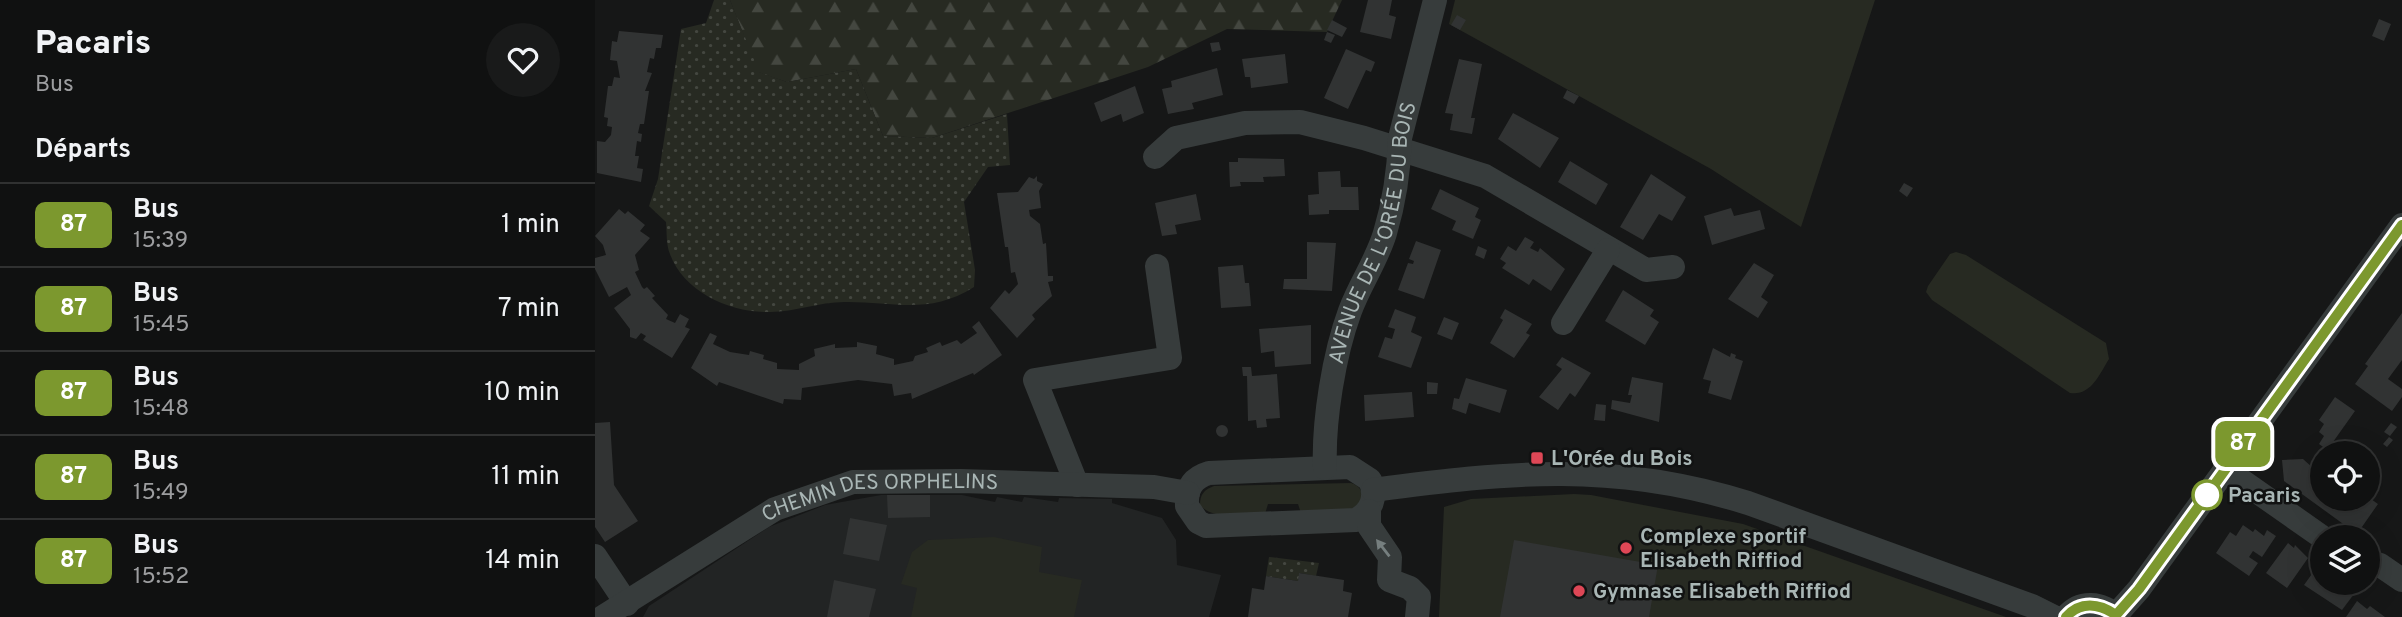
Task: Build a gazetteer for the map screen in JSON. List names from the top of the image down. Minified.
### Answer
{"streets":{"street":["AVENUE DE L'ORÉE DU BOIS","CHEMIN DES ORPHELINS"]},"places":{"transit":["L'Orée du Bois"],"other":["Pacaris","Complexe sportif Elisabeth Riffiod","Gymnase Elisabeth Riffiod"]},"lines":["bus line 87"],"page":{"heading":[["Pacaris","Bus"],"Départs"],"on_map":"87","list":[{"mark":"87","name":"Bus","note":"15:39","value":"1 min"},{"mark":"87","name":"Bus","note":"15:45","value":"7 min"},{"mark":"87","name":"Bus","note":"15:48","value":"10 min"},{"mark":"87","name":"Bus","note":"15:49","value":"11 min"},{"mark":"87","name":"Bus","note":"15:52","value":"14 min"}]}}
